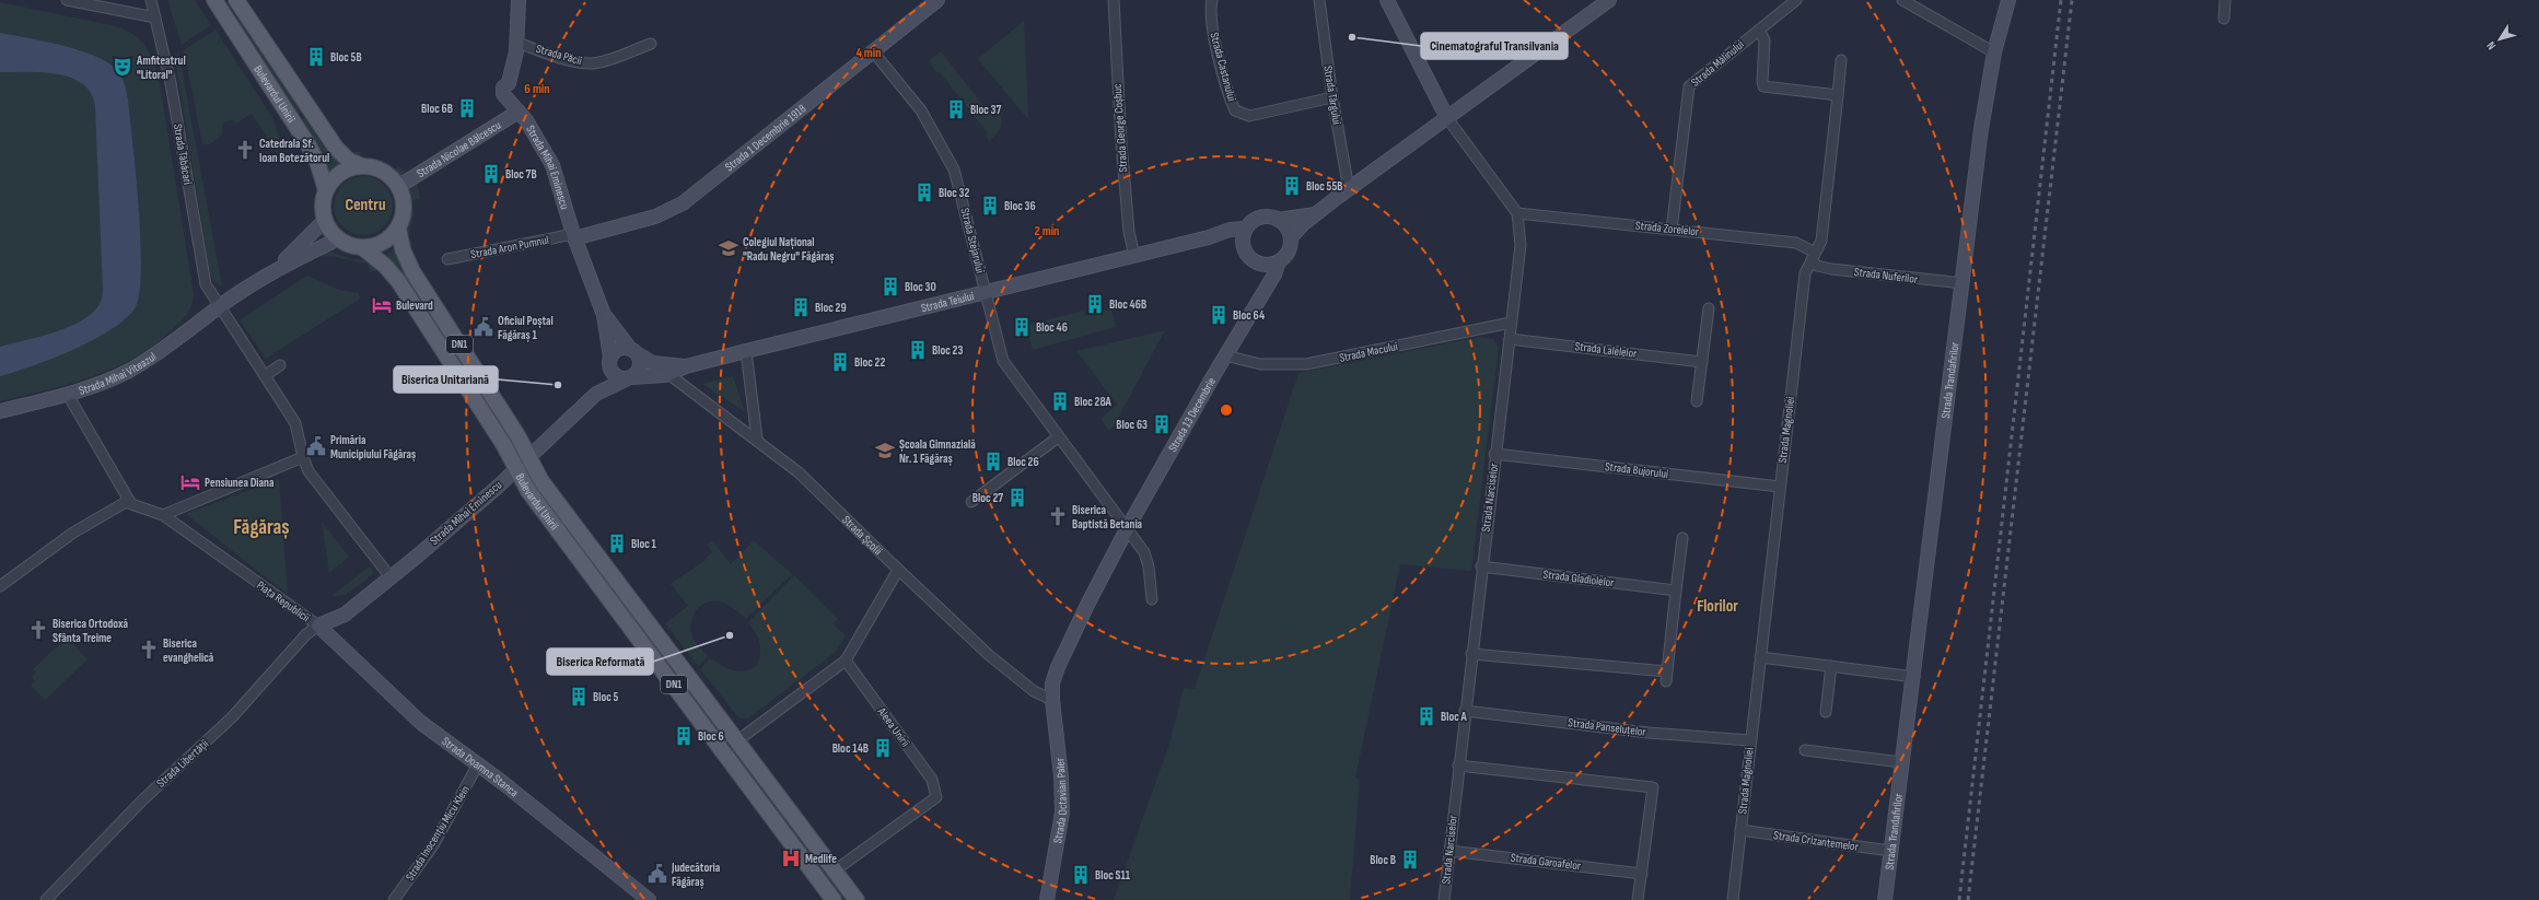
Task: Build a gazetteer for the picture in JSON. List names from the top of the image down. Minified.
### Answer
{"streets":{"main road":["Bulevardul Unirii","Strada 1 Decembrie 1918","Strada Nicolae Bălcescu","Strada Mihai Eminescu","Strada Teiului","DN1","Strada Mihai Viteazul","Strada Trandafirilor","Strada 13 Decembrie","Piața Republicii","Strada Doamna Stanca","Strada Octavian Paler"],"street":["Strada Păcii","Strada Mălinului","Strada Castanului","Strada Târgului","Strada George Coșbuc","Strada Tăbăcari","Strada Zorelelor","Strada Stejarului","Strada Aron Pumnul","Strada Nuferilor","Strada Lalelelor","Strada Macului","Strada Magnoliei","Strada Bujorului","Strada Narciselor","Strada Școlii","Strada Gladiolelor","Aleea Unirii","Strada Panseluțelor","Strada Libertății","Strada Inocențiu Micu Klein","Strada Crizantemelor","Strada Garoafelor"]},"crossings":[["Strada Mălinului","Strada Zorelelor"],["Strada Castanului","Strada Târgului"],["Bulevardul Unirii","Strada Nicolae Bălcescu"],["Bulevardul Unirii","Strada Mihai Eminescu"],["Bulevardul Unirii","Aleea Unirii"],["Strada George Coșbuc","Strada Teiului"],["Strada 1 Decembrie 1918","Strada Mihai Eminescu"],["Strada 1 Decembrie 1918","Strada Stejarului"],["Strada 1 Decembrie 1918","Strada Aron Pumnul"],["Strada Nicolae Bălcescu","Strada Mihai Eminescu"],["Strada Tăbăcari","Strada Mihai Viteazul"],["Strada Mihai Eminescu","Strada Aron Pumnul"],["Strada Mihai Eminescu","Piața Republicii"],["Strada Zorelelor","Strada Nuferilor"],["Strada Zorelelor","Strada Magnoliei"],["Strada Zorelelor","Strada Narciselor"],["Strada Stejarului","Strada Teiului"],["Strada Stejarului","Strada 13 Decembrie"],["Strada Nuferilor","Strada Trandafirilor"],["Strada Nuferilor","Strada Magnoliei"],["Strada Teiului","Strada 13 Decembrie"],["Strada Lalelelor","Strada Narciselor"],["Strada Macului","Strada 13 Decembrie"],["Strada Macului","Strada Narciselor"],["Strada Trandafirilor","Strada Crizantemelor"],["Strada 13 Decembrie","Strada Școlii"],["Strada 13 Decembrie","Strada Octavian Paler"],["Strada Magnoliei","Strada Bujorului"],["Strada Magnoliei","Strada Panseluțelor"],["Strada Magnoliei","Strada Crizantemelor"],["Strada Bujorului","Strada Narciselor"],["Strada Narciselor","Strada Gladiolelor"],["Strada Narciselor","Strada Panseluțelor"],["Strada Narciselor","Strada Garoafelor"],["Strada Școlii","Strada Octavian Paler"],["Piața Republicii","Strada Libertății"],["Piața Republicii","Strada Doamna Stanca"],["Strada Libertății","Strada Doamna Stanca"],["Strada Doamna Stanca","Strada Inocențiu Micu Klein"]],"districts":["Centru","Făgăraș","Florilor"],"places":{"other":["Cinematograful Transilvania","Biserica Unitariană","Biserica Reformată"],"building":["Bloc 5B","Bloc 6B","Bloc 37","Bloc 7B","Bloc 55B","Bloc 32","Bloc 36","Bloc 30","Bloc 46B","Bloc 29","Bloc 64","Bloc 46","Bloc 23","Bloc 22","Bloc 28A","Bloc 63","Bloc 26","Bloc 27","Bloc 1","Bloc 5","Bloc A","Bloc 6","Bloc 14B","Bloc B","Bloc S11"],"theatre":["Amfiteatrul \"Litoral\""],"church":["Catedrala Sf. Ioan Botezătorul","Biserica Baptistă Betania","Biserica Ortodoxă Sfânta Treime","Biserica evanghelică"],"school or university":["Colegiul Național \"Radu Negru\" Făgăraș","Școala Gimnazială Nr. 1 Făgăraș"],"hotel":["Bulevard","Pensiunea Diana"],"public building":["Oficiul Poștal Făgăraș 1","Primăria Municipiului Făgăraș","Judecătoria Făgăraș"],"hospital":["Medlife"]},"north":"bottom left","rings":["4 min","6 min","2 min"]}
